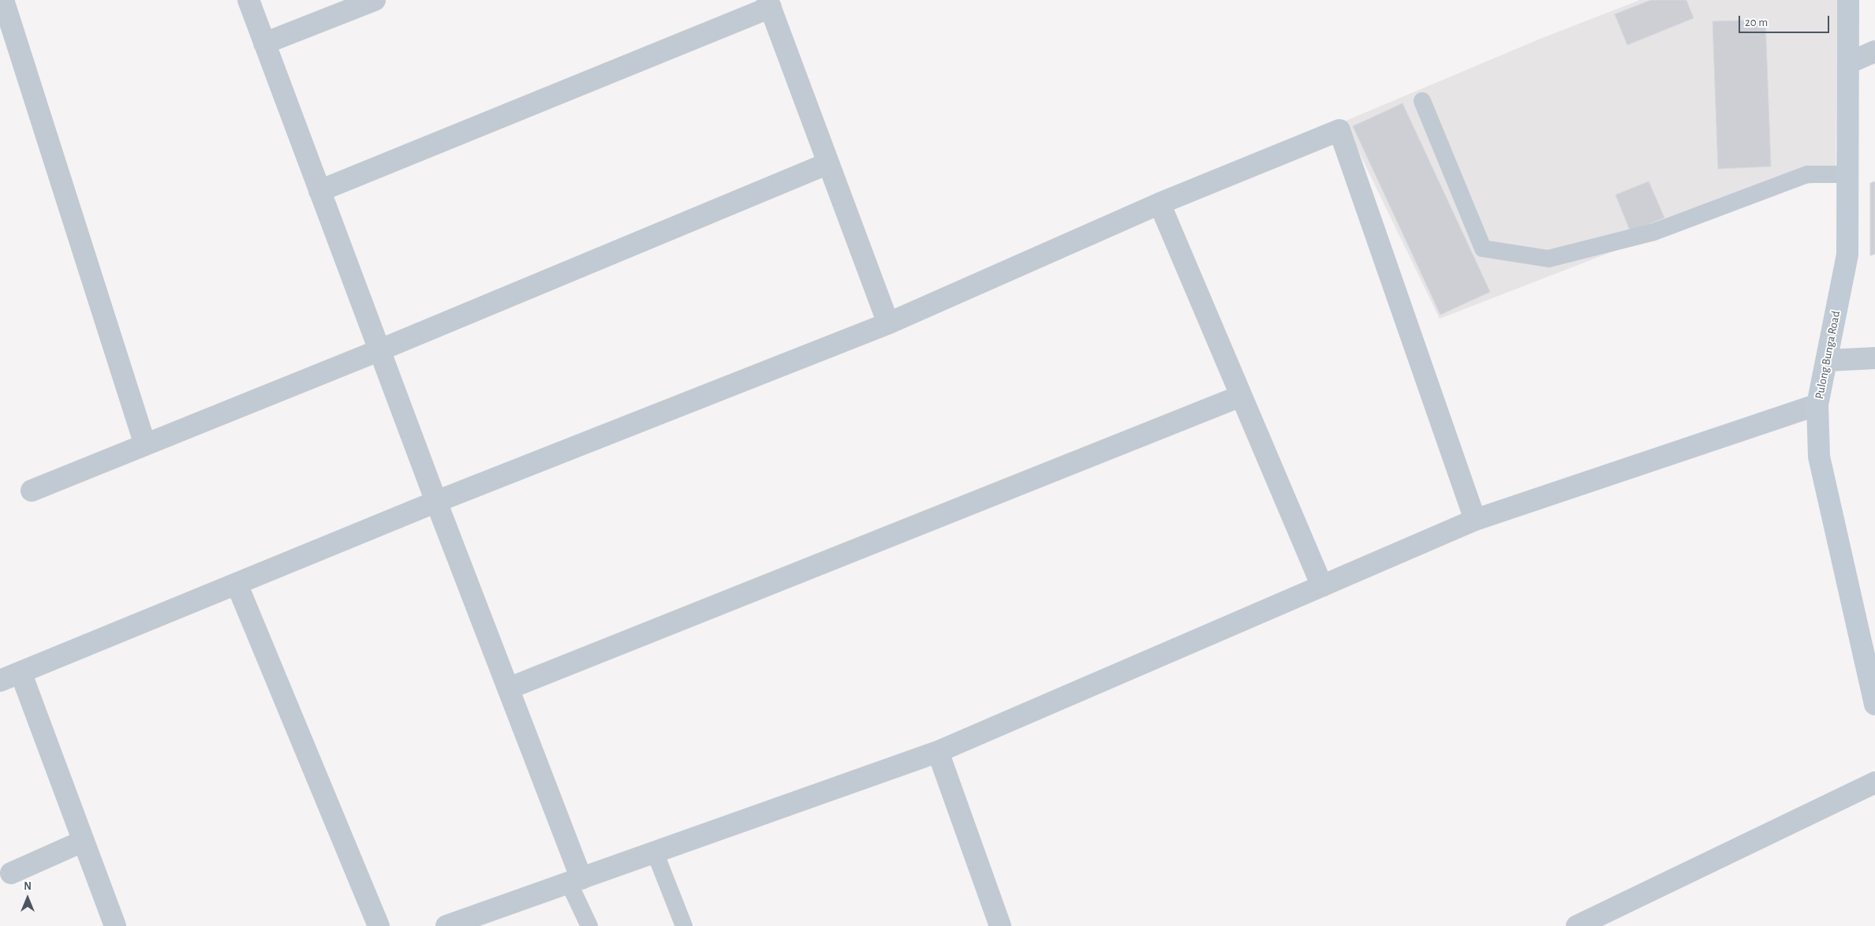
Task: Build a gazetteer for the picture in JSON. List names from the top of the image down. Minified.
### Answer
{"streets":{"main road":["Pulong Bunga Road"]},"scale_bar":"20 m","north":"top"}
